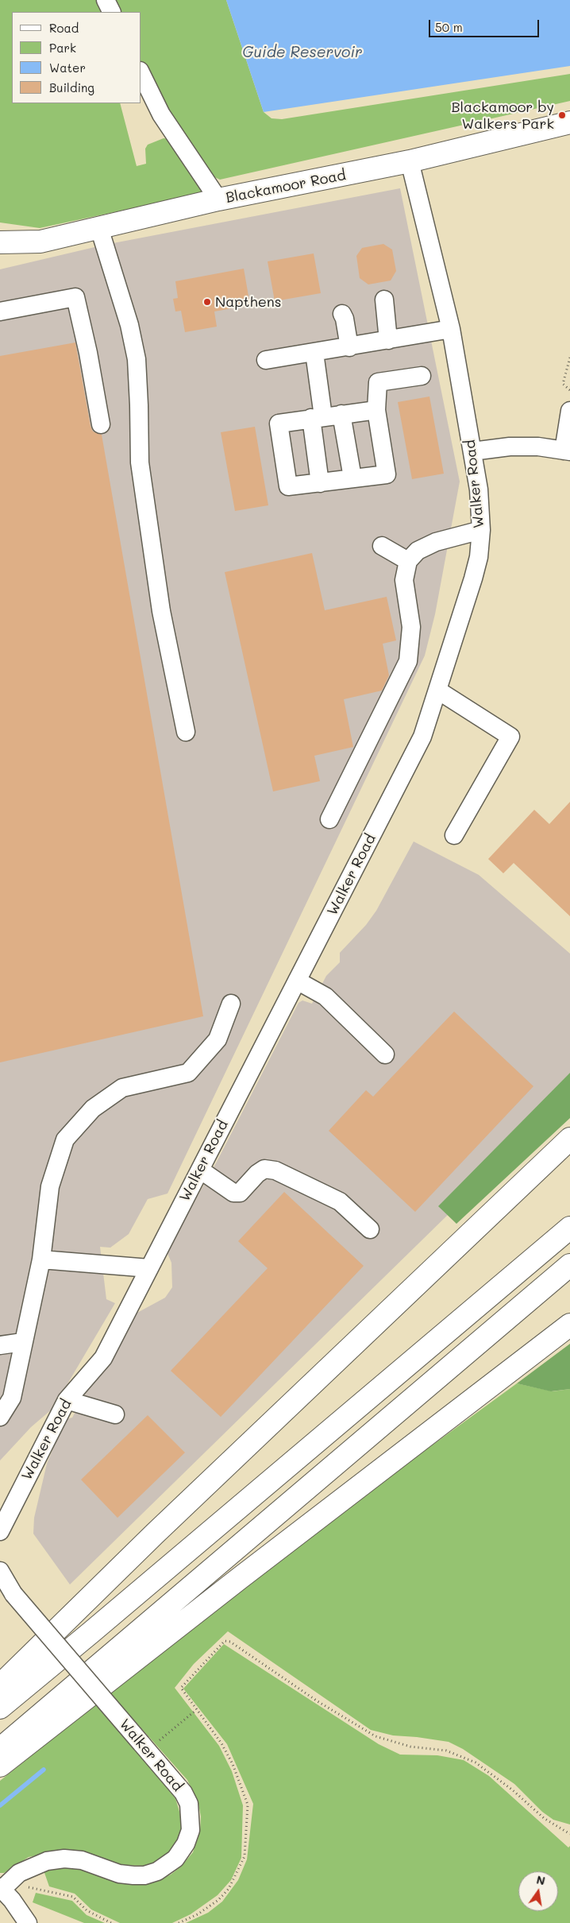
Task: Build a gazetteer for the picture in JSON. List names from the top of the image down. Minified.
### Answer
{"streets":{"main road":["Blackamoor Road"],"street":["Walker Road"]},"crossings":[["Blackamoor Road","Walker Road"]],"water":["Guide Reservoir"],"places":["Blackamoor by Walkers Park","Napthens"],"legend":["Road","Park","Water","Building"],"scale_bar":"50 m","north":"top"}
